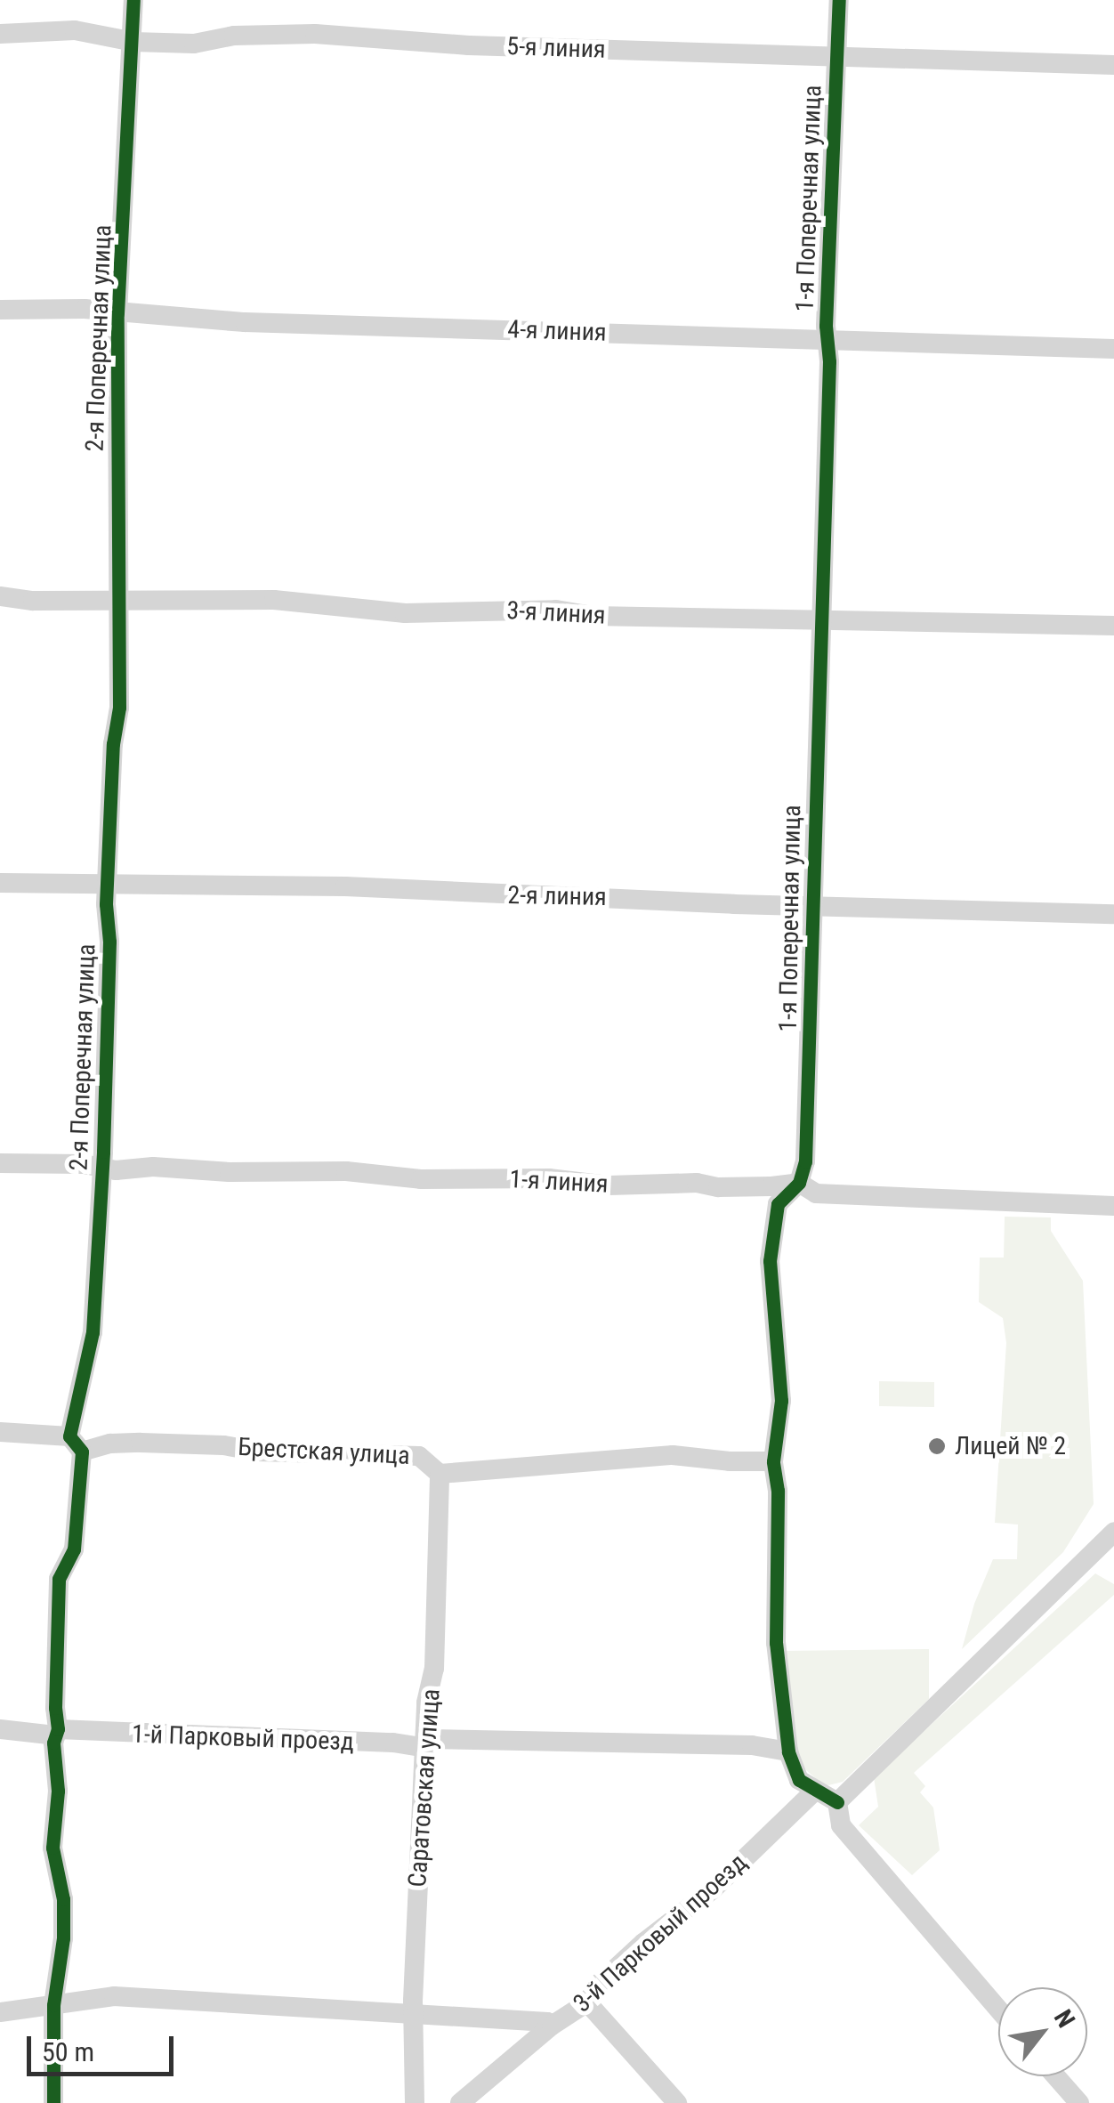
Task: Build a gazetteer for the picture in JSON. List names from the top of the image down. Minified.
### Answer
{"streets":{"street":["5-я линия","1-я Поперечная улица","4-я линия","2-я Поперечная улица","3-я линия","2-я линия","1-я линия","Брестская улица","1-й Парковый проезд","Саратовская улица","3-й Парковый проезд"]},"crossings":[["5-я линия","1-я Поперечная улица"],["5-я линия","2-я Поперечная улица"],["1-я Поперечная улица","4-я линия"],["1-я Поперечная улица","3-я линия"],["1-я Поперечная улица","2-я линия"],["1-я Поперечная улица","1-я линия"],["1-я Поперечная улица","Брестская улица"],["1-я Поперечная улица","1-й Парковый проезд"],["1-я Поперечная улица","3-й Парковый проезд"],["4-я линия","2-я Поперечная улица"],["2-я Поперечная улица","3-я линия"],["2-я Поперечная улица","2-я линия"],["2-я Поперечная улица","1-я линия"],["2-я Поперечная улица","Брестская улица"],["2-я Поперечная улица","1-й Парковый проезд"],["Брестская улица","Саратовская улица"],["1-й Парковый проезд","Саратовская улица"]],"places":["Лицей № 2"],"scale_bar":"50 m","north":"top right"}
